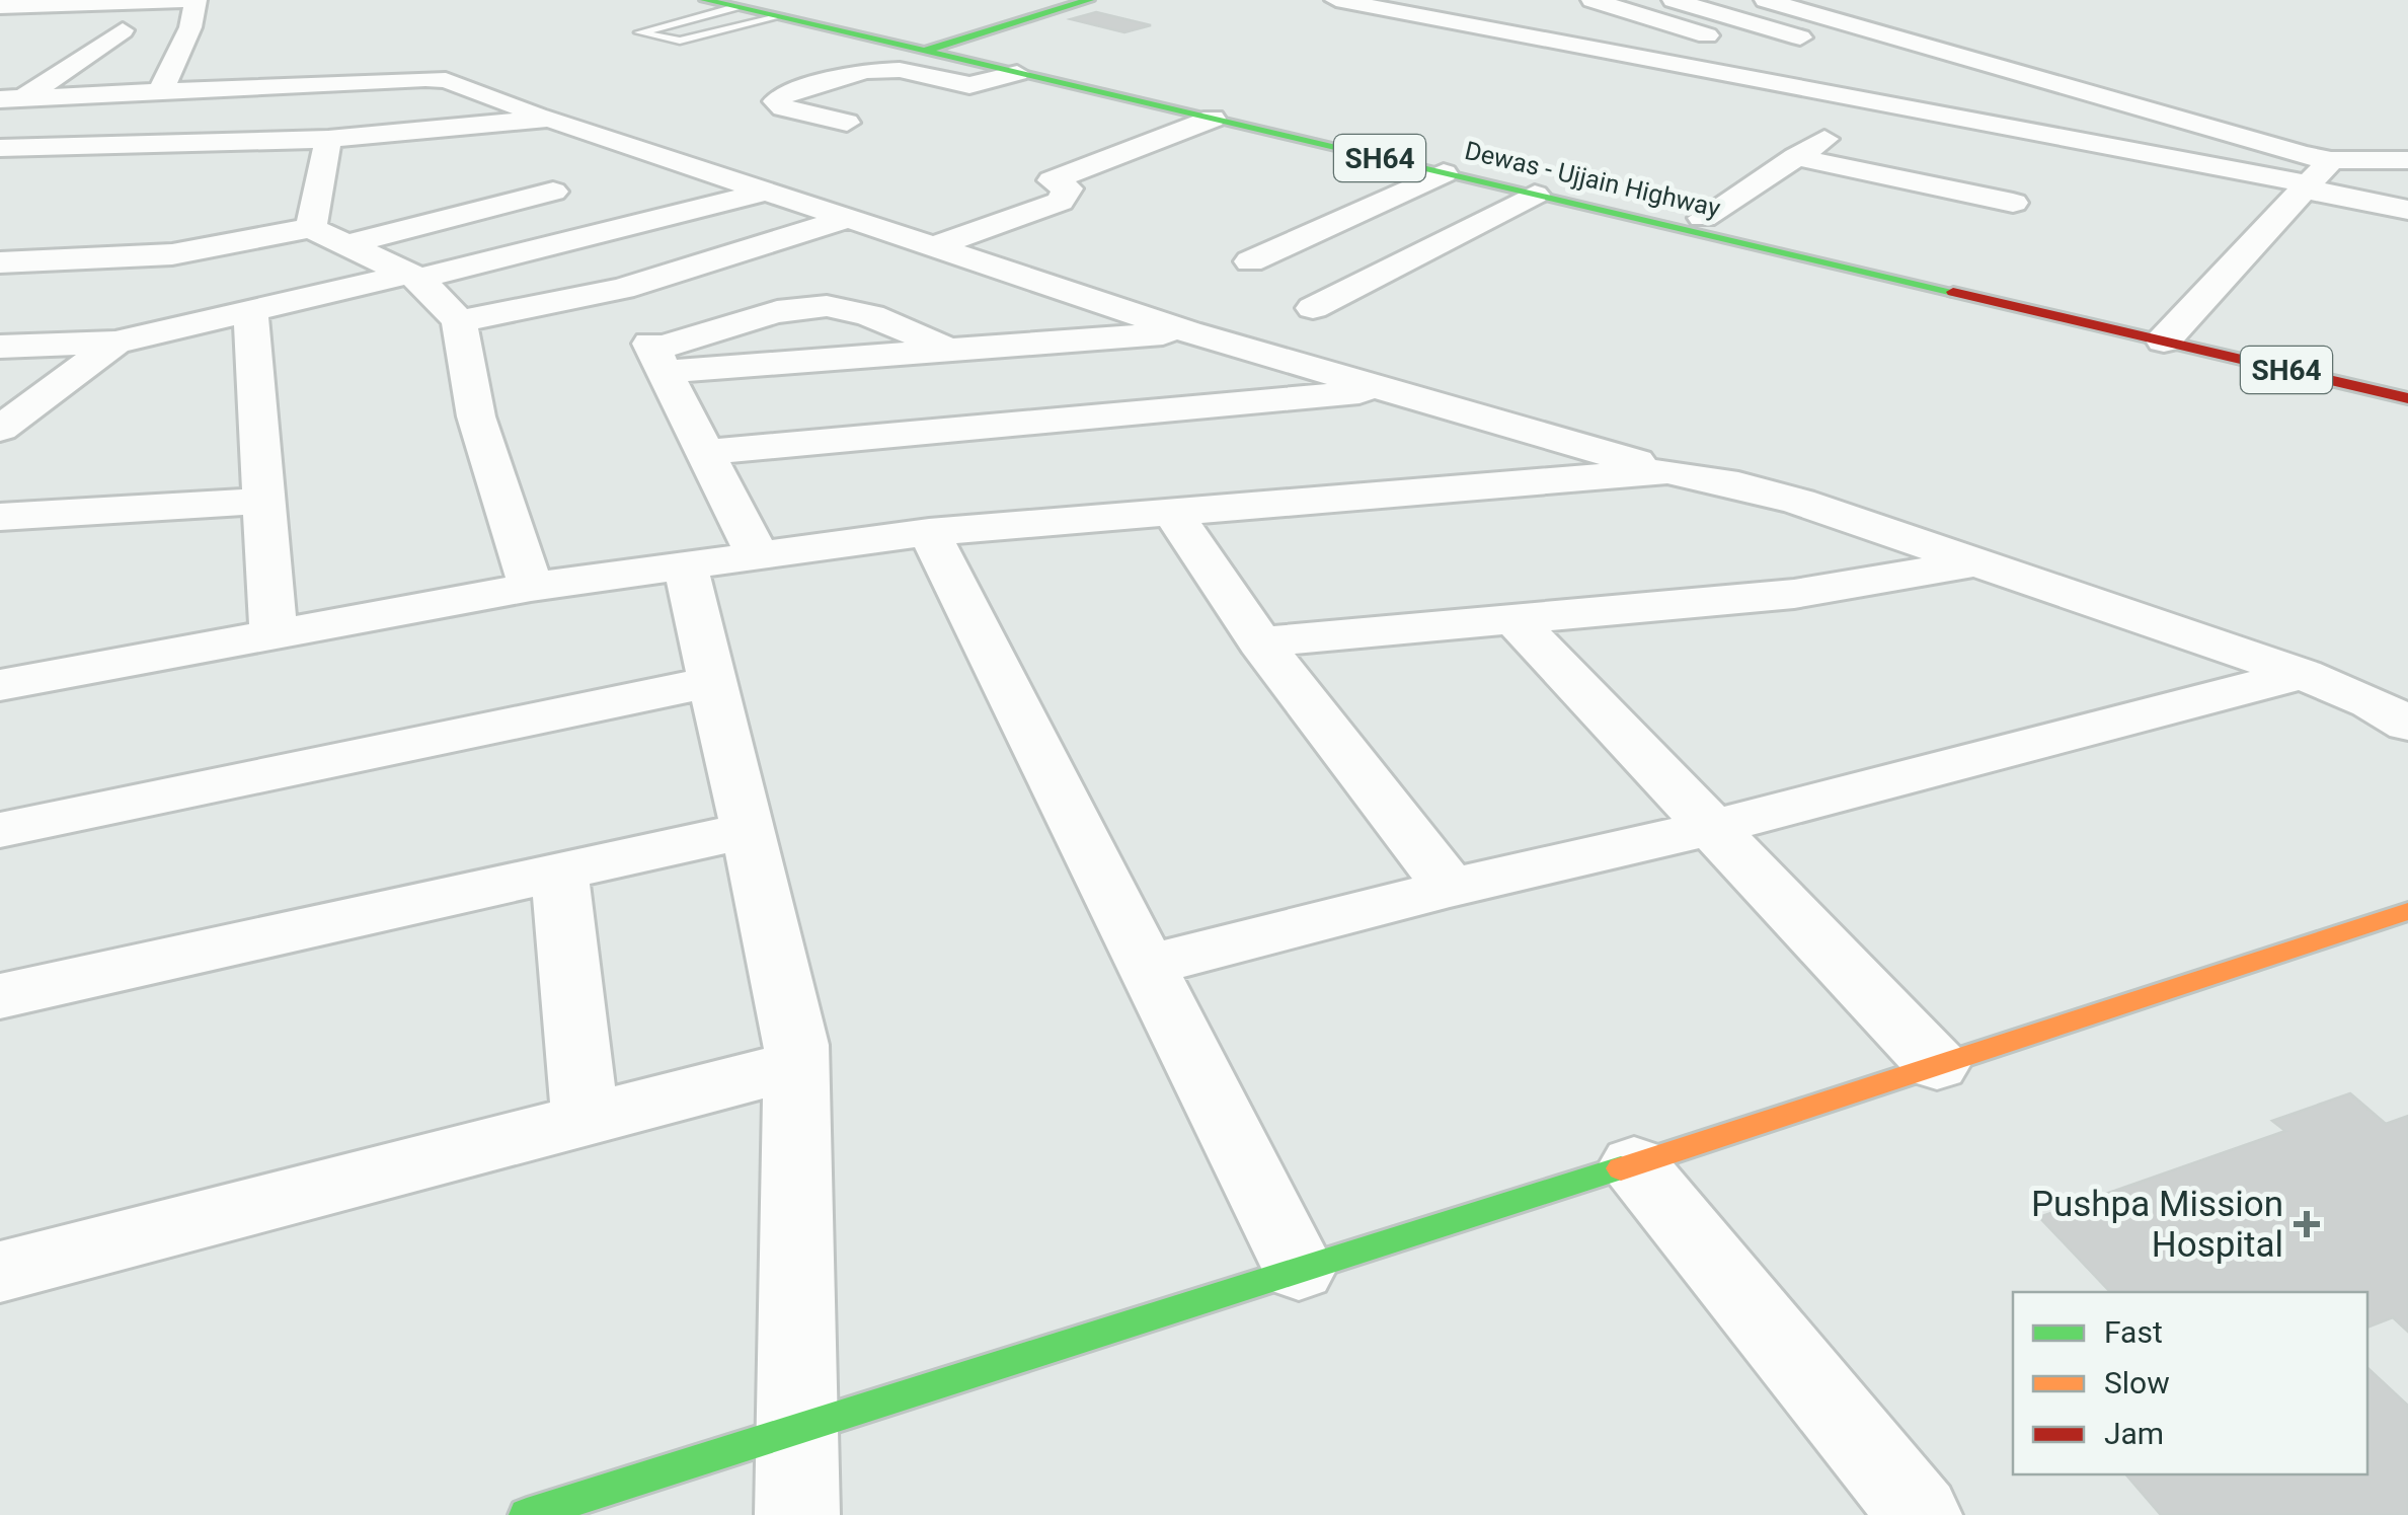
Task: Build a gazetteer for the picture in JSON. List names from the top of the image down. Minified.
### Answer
{"streets":{"main road":["SH64","Dewas - Ujjain Highway"]},"places":{"health":["Pushpa Mission Hospital"]},"legend":["Fast","Slow","Jam"]}
